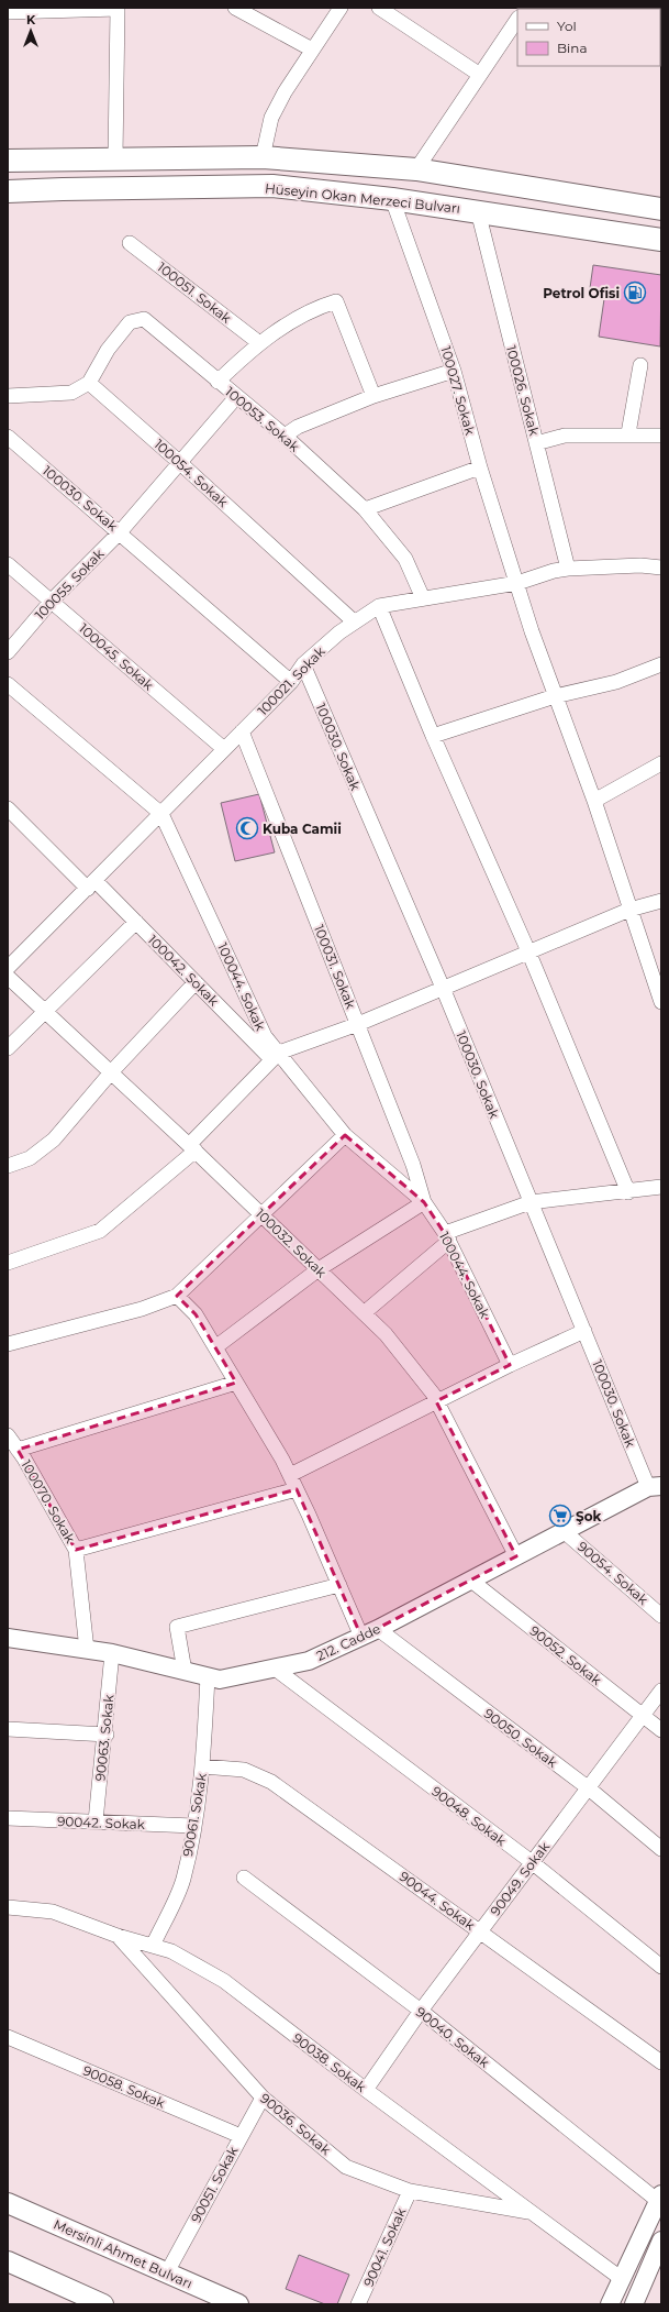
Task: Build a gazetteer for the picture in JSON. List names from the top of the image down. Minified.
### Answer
{"streets":{"main road":["Hüseyin Okan Merzeci Bulvarı","Mersinli Ahmet Bulvarı"],"street":["100051. Sokak","100027. Sokak","100026. Sokak","100053. Sokak","100054. Sokak","100030. Sokak","100055. Sokak","100045. Sokak","100021. Sokak","100031. Sokak","100042. Sokak","100044. Sokak","100032. Sokak","100070. Sokak","90054. Sokak","212. Cadde","90052. Sokak","90063. Sokak","90050. Sokak","90061. Sokak","90048. Sokak","90042. Sokak","90049. Sokak","90044. Sokak","90040. Sokak","90038. Sokak","90058. Sokak","90036. Sokak","90051. Sokak","90041. Sokak"]},"crossings":[["Hüseyin Okan Merzeci Bulvarı","100027. Sokak"],["Hüseyin Okan Merzeci Bulvarı","100026. Sokak"],["100027. Sokak","100021. Sokak"],["100026. Sokak","100021. Sokak"],["100053. Sokak","100054. Sokak"],["100053. Sokak","100055. Sokak"],["100053. Sokak","100021. Sokak"],["100054. Sokak","100055. Sokak"],["100054. Sokak","100021. Sokak"],["100030. Sokak","100055. Sokak"],["100030. Sokak","100021. Sokak"],["100030. Sokak","212. Cadde"],["100055. Sokak","100045. Sokak"],["100045. Sokak","100021. Sokak"],["100021. Sokak","100031. Sokak"],["100021. Sokak","100042. Sokak"],["100021. Sokak","100044. Sokak"],["100031. Sokak","100044. Sokak"],["100042. Sokak","100044. Sokak"],["100032. Sokak","212. Cadde"],["100070. Sokak","212. Cadde"],["90054. Sokak","212. Cadde"],["212. Cadde","90052. Sokak"],["212. Cadde","90063. Sokak"],["212. Cadde","90050. Sokak"],["212. Cadde","90061. Sokak"],["212. Cadde","90048. Sokak"],["90052. Sokak","90049. Sokak"],["90063. Sokak","90042. Sokak"],["90050. Sokak","90049. Sokak"],["90061. Sokak","90042. Sokak"],["90061. Sokak","90044. Sokak"],["90061. Sokak","90038. Sokak"],["90048. Sokak","90049. Sokak"],["90049. Sokak","90044. Sokak"],["90049. Sokak","90040. Sokak"],["90049. Sokak","90038. Sokak"],["90038. Sokak","90036. Sokak"],["90058. Sokak","90051. Sokak"],["90036. Sokak","90051. Sokak"],["90036. Sokak","90041. Sokak"],["90051. Sokak","Mersinli Ahmet Bulvarı"]],"places":{"fuel station":["Petrol Ofisi"],"mosque":["Kuba Camii"],"supermarket":["Şok"]},"legend":["Yol","Bina"],"north":"top"}
